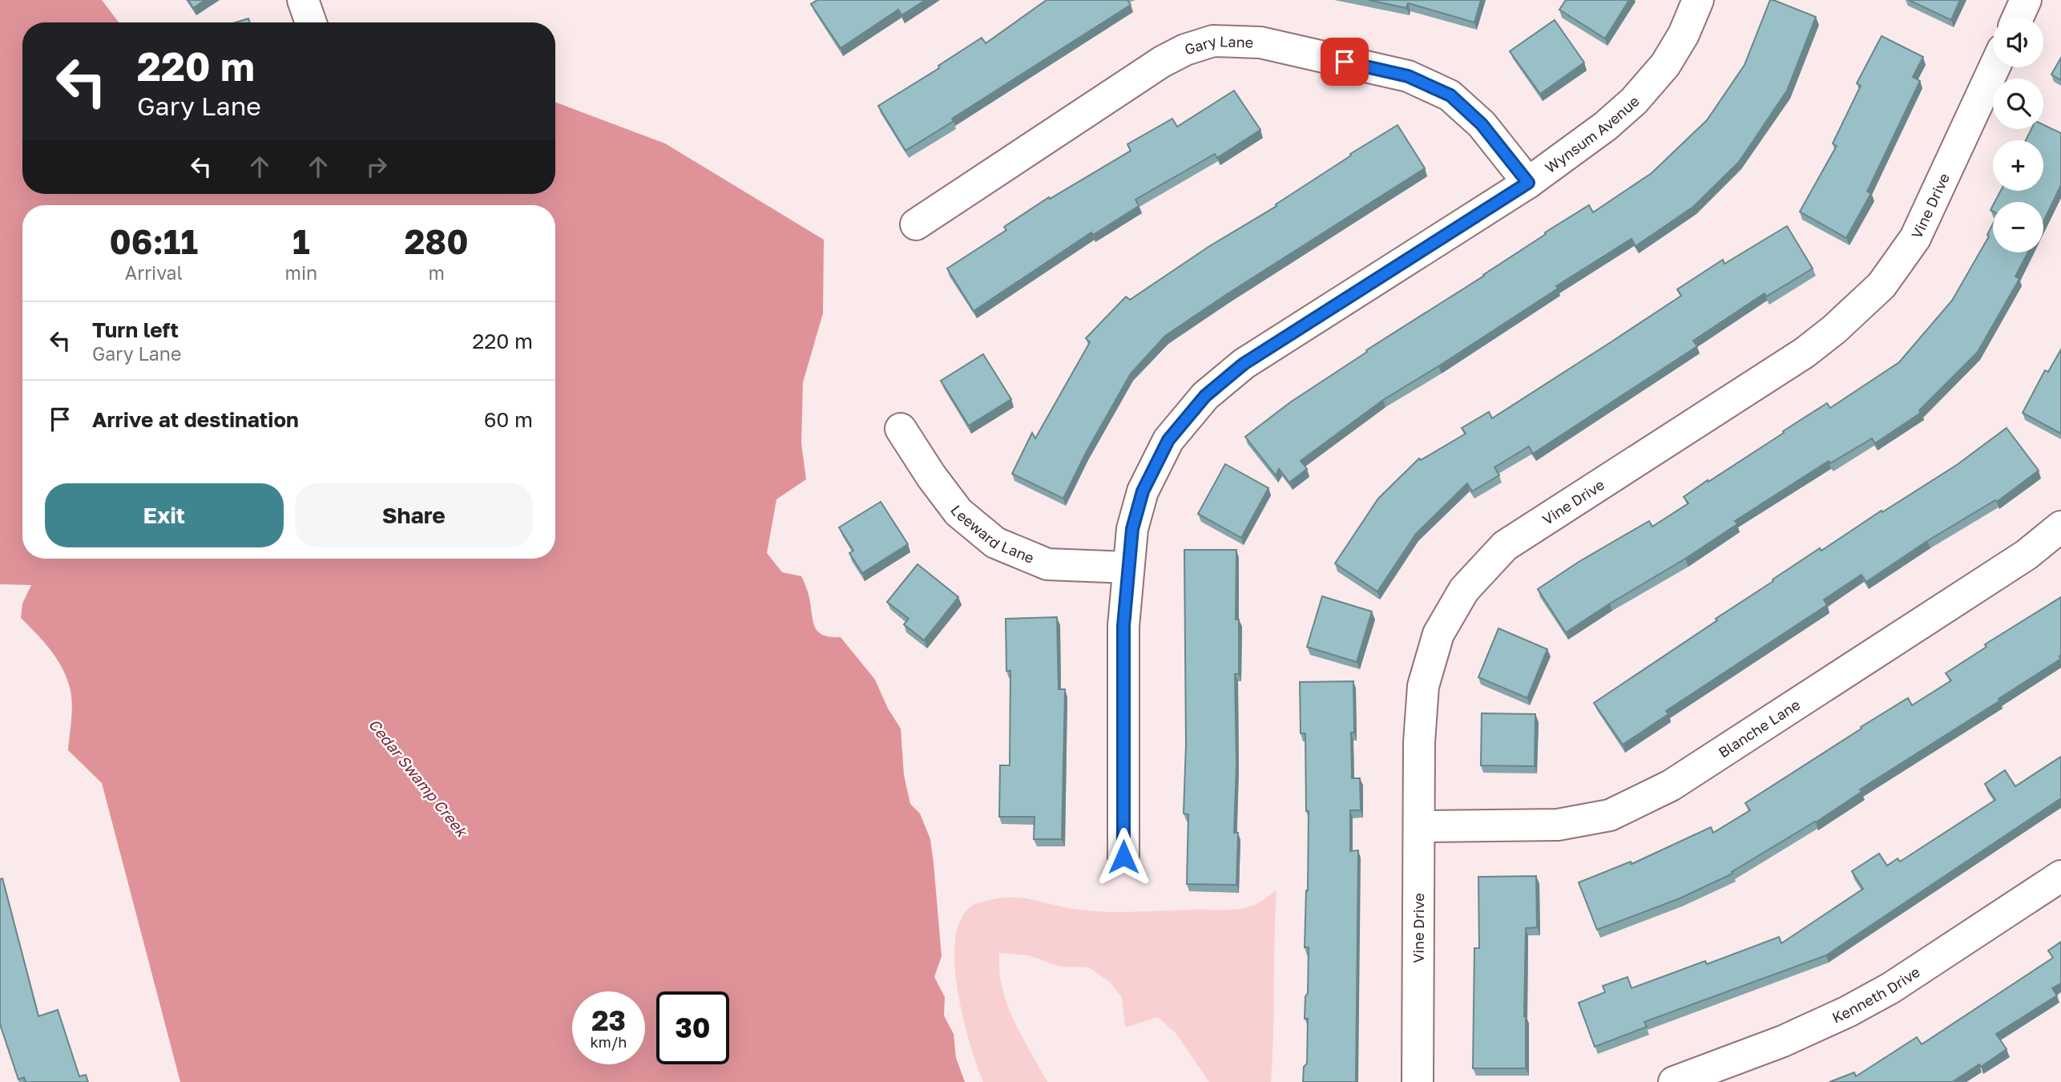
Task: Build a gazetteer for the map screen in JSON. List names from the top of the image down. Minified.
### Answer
{"streets":{"street":["Gary Lane","Wynsum Avenue","Vine Drive","Leeward Lane","Blanche Lane","Kenneth Drive"]},"crossings":[["Gary Lane","Wynsum Avenue"],["Wynsum Avenue","Leeward Lane"],["Vine Drive","Blanche Lane"]],"water":["Cedar Swamp Creek"],"page":{"map_buttons":["+","−"],"turn":["220 m","Gary Lane"],"eta":["06:11","Arrival","1","min","280","m"],"list":[{"name":"Turn left","note":"Gary Lane","value":"220 m"},{"name":"Arrive at destination","value":"60 m"}],"buttons":["Exit","Share"],"speed":"23 km/h","limit":"30"}}
